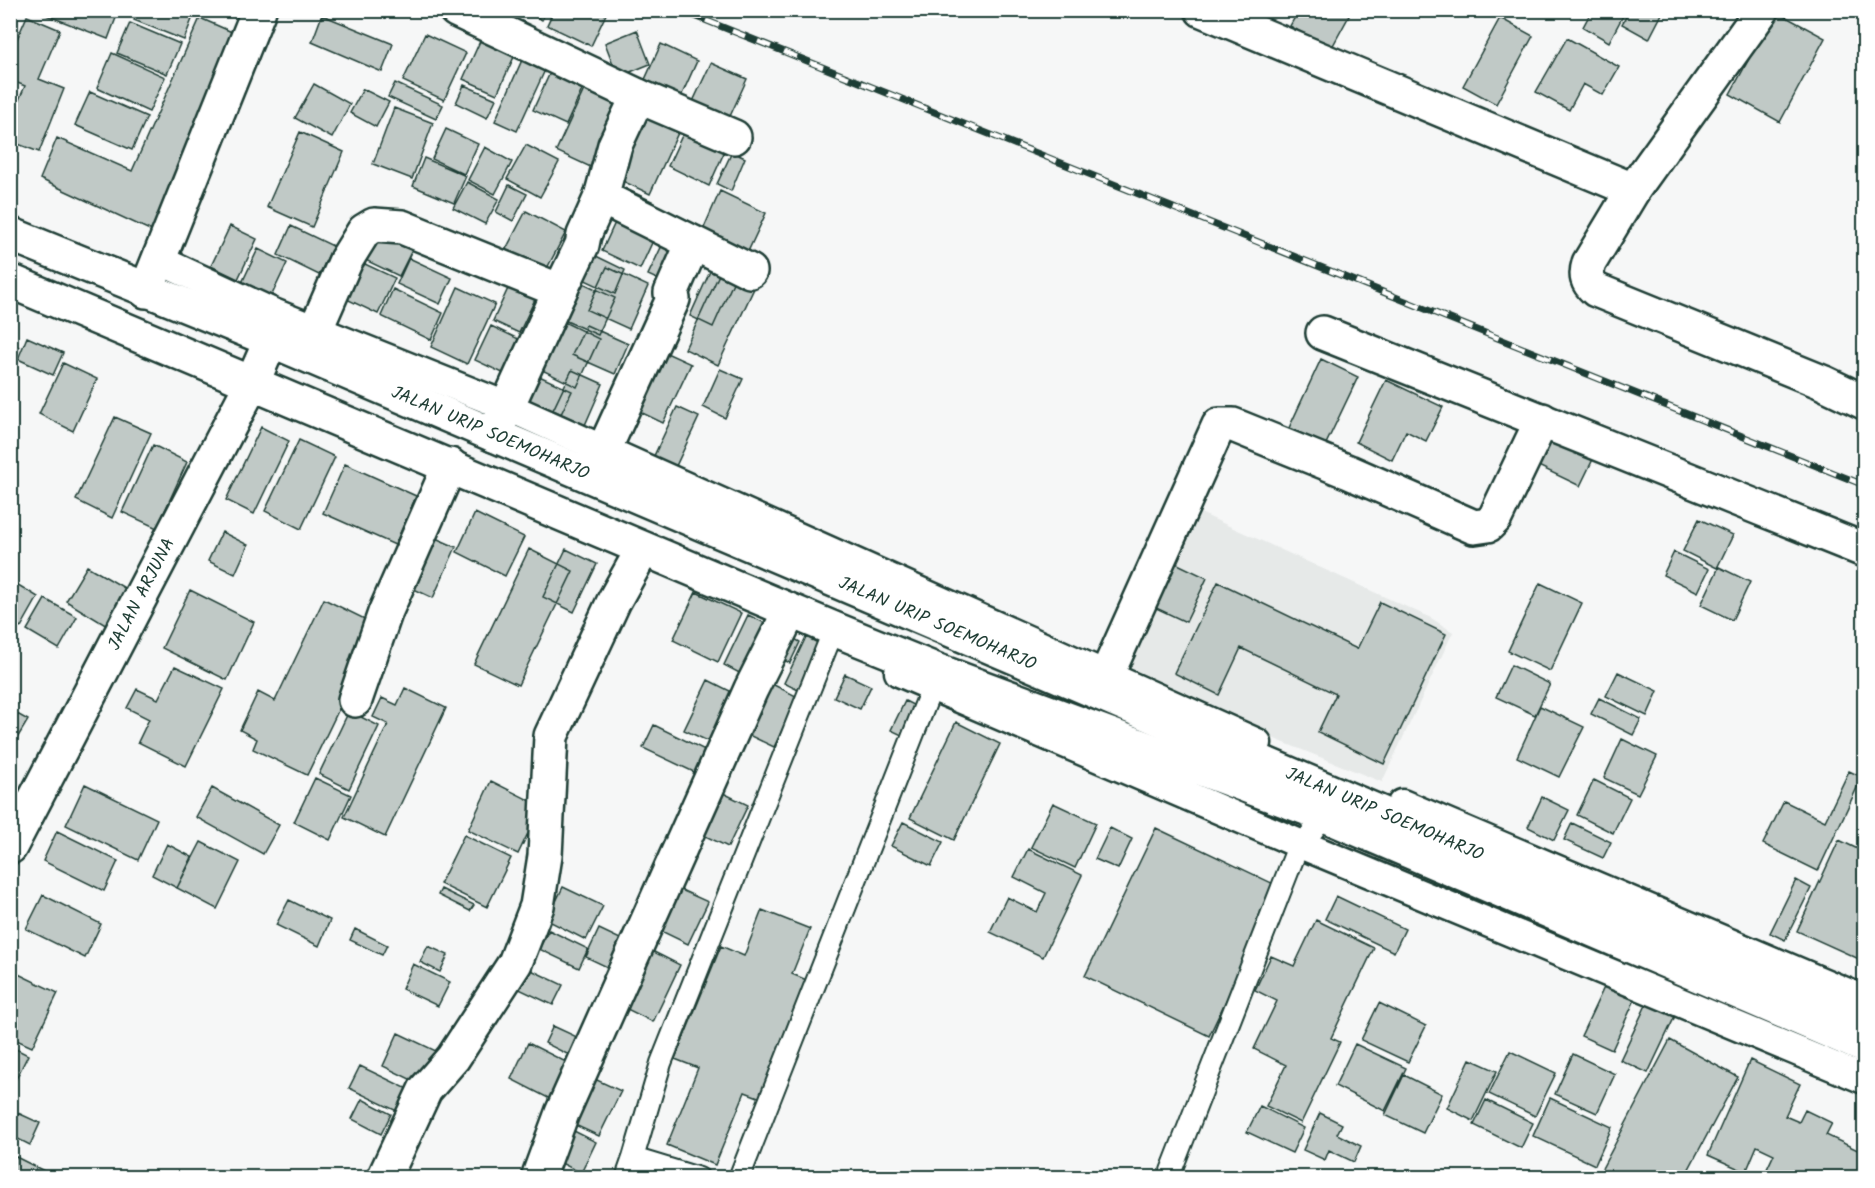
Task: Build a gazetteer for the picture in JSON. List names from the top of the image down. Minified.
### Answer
{"streets":{"main road":["JALAN URIP SOEMOHARJO","JALAN ARJUNA"]},"crossings":[["JALAN URIP SOEMOHARJO","JALAN ARJUNA"]]}
